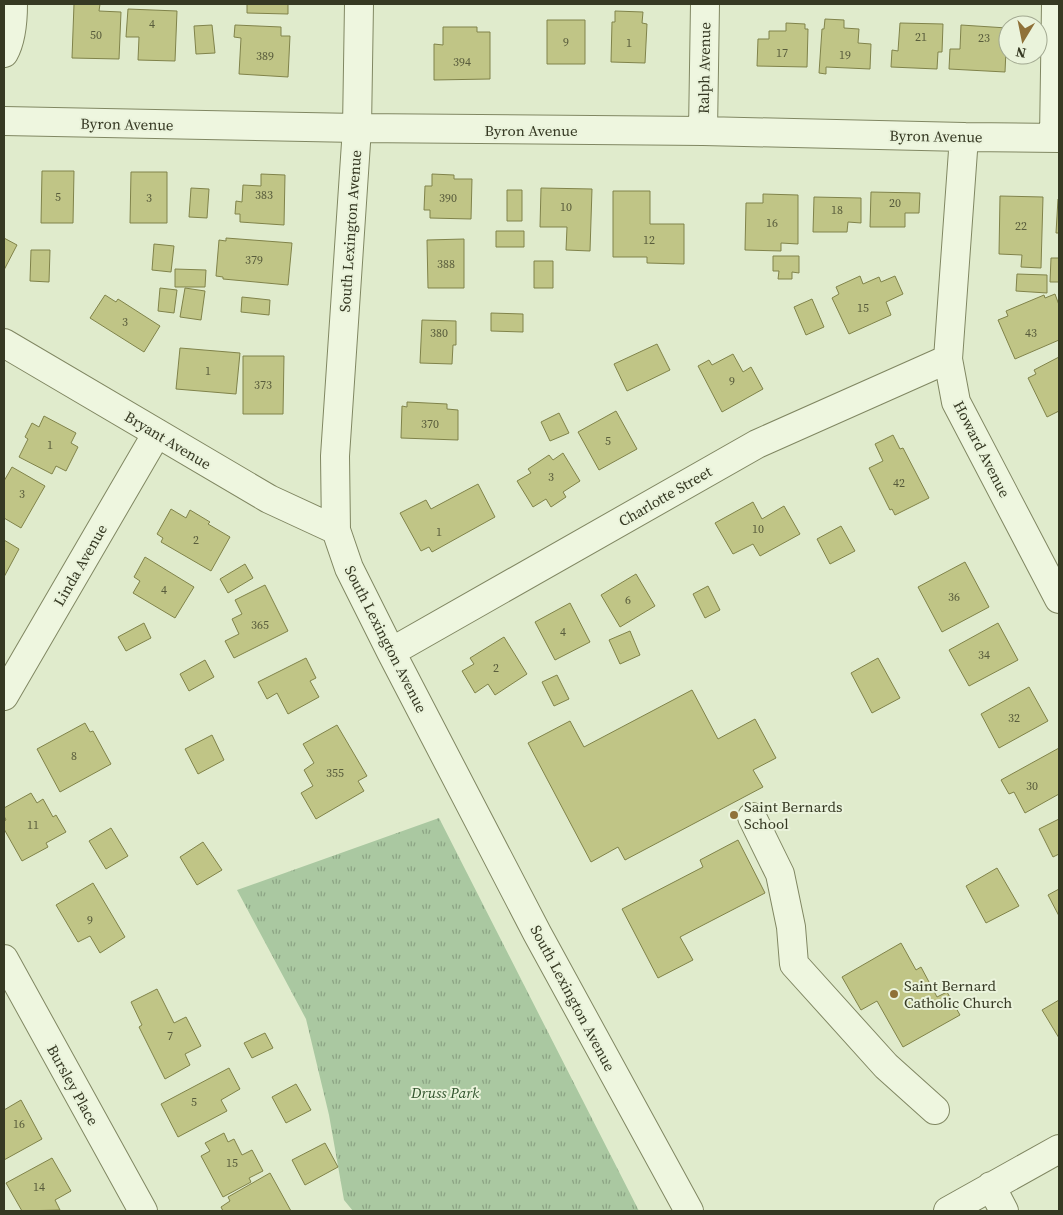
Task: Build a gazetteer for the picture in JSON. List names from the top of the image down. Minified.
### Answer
{"streets":{"street":["Ralph Avenue","Byron Avenue","South Lexington Avenue","Bryant Avenue","Howard Avenue","Charlotte Street","Linda Avenue","Bursley Place"]},"crossings":[["Ralph Avenue","Byron Avenue"],["Byron Avenue","South Lexington Avenue"],["Byron Avenue","Howard Avenue"],["South Lexington Avenue","Bryant Avenue"],["South Lexington Avenue","Charlotte Street"],["Bryant Avenue","Linda Avenue"],["Howard Avenue","Charlotte Street"]],"parks":["Druss Park"],"places":["Saint Bernards School","Saint Bernard Catholic Church"],"house_numbers":["4","50","21","23","9","1","17","19","389","394","383","5","3","390","20","10","18","16","22","12","379","388","15","3","380","43","1","9","373","370","5","1","3","42","3","10","1","2","4","36","6","365","4","34","2","32","8","355","30","11","9","7","5","16","15","14"],"north":"bottom"}
